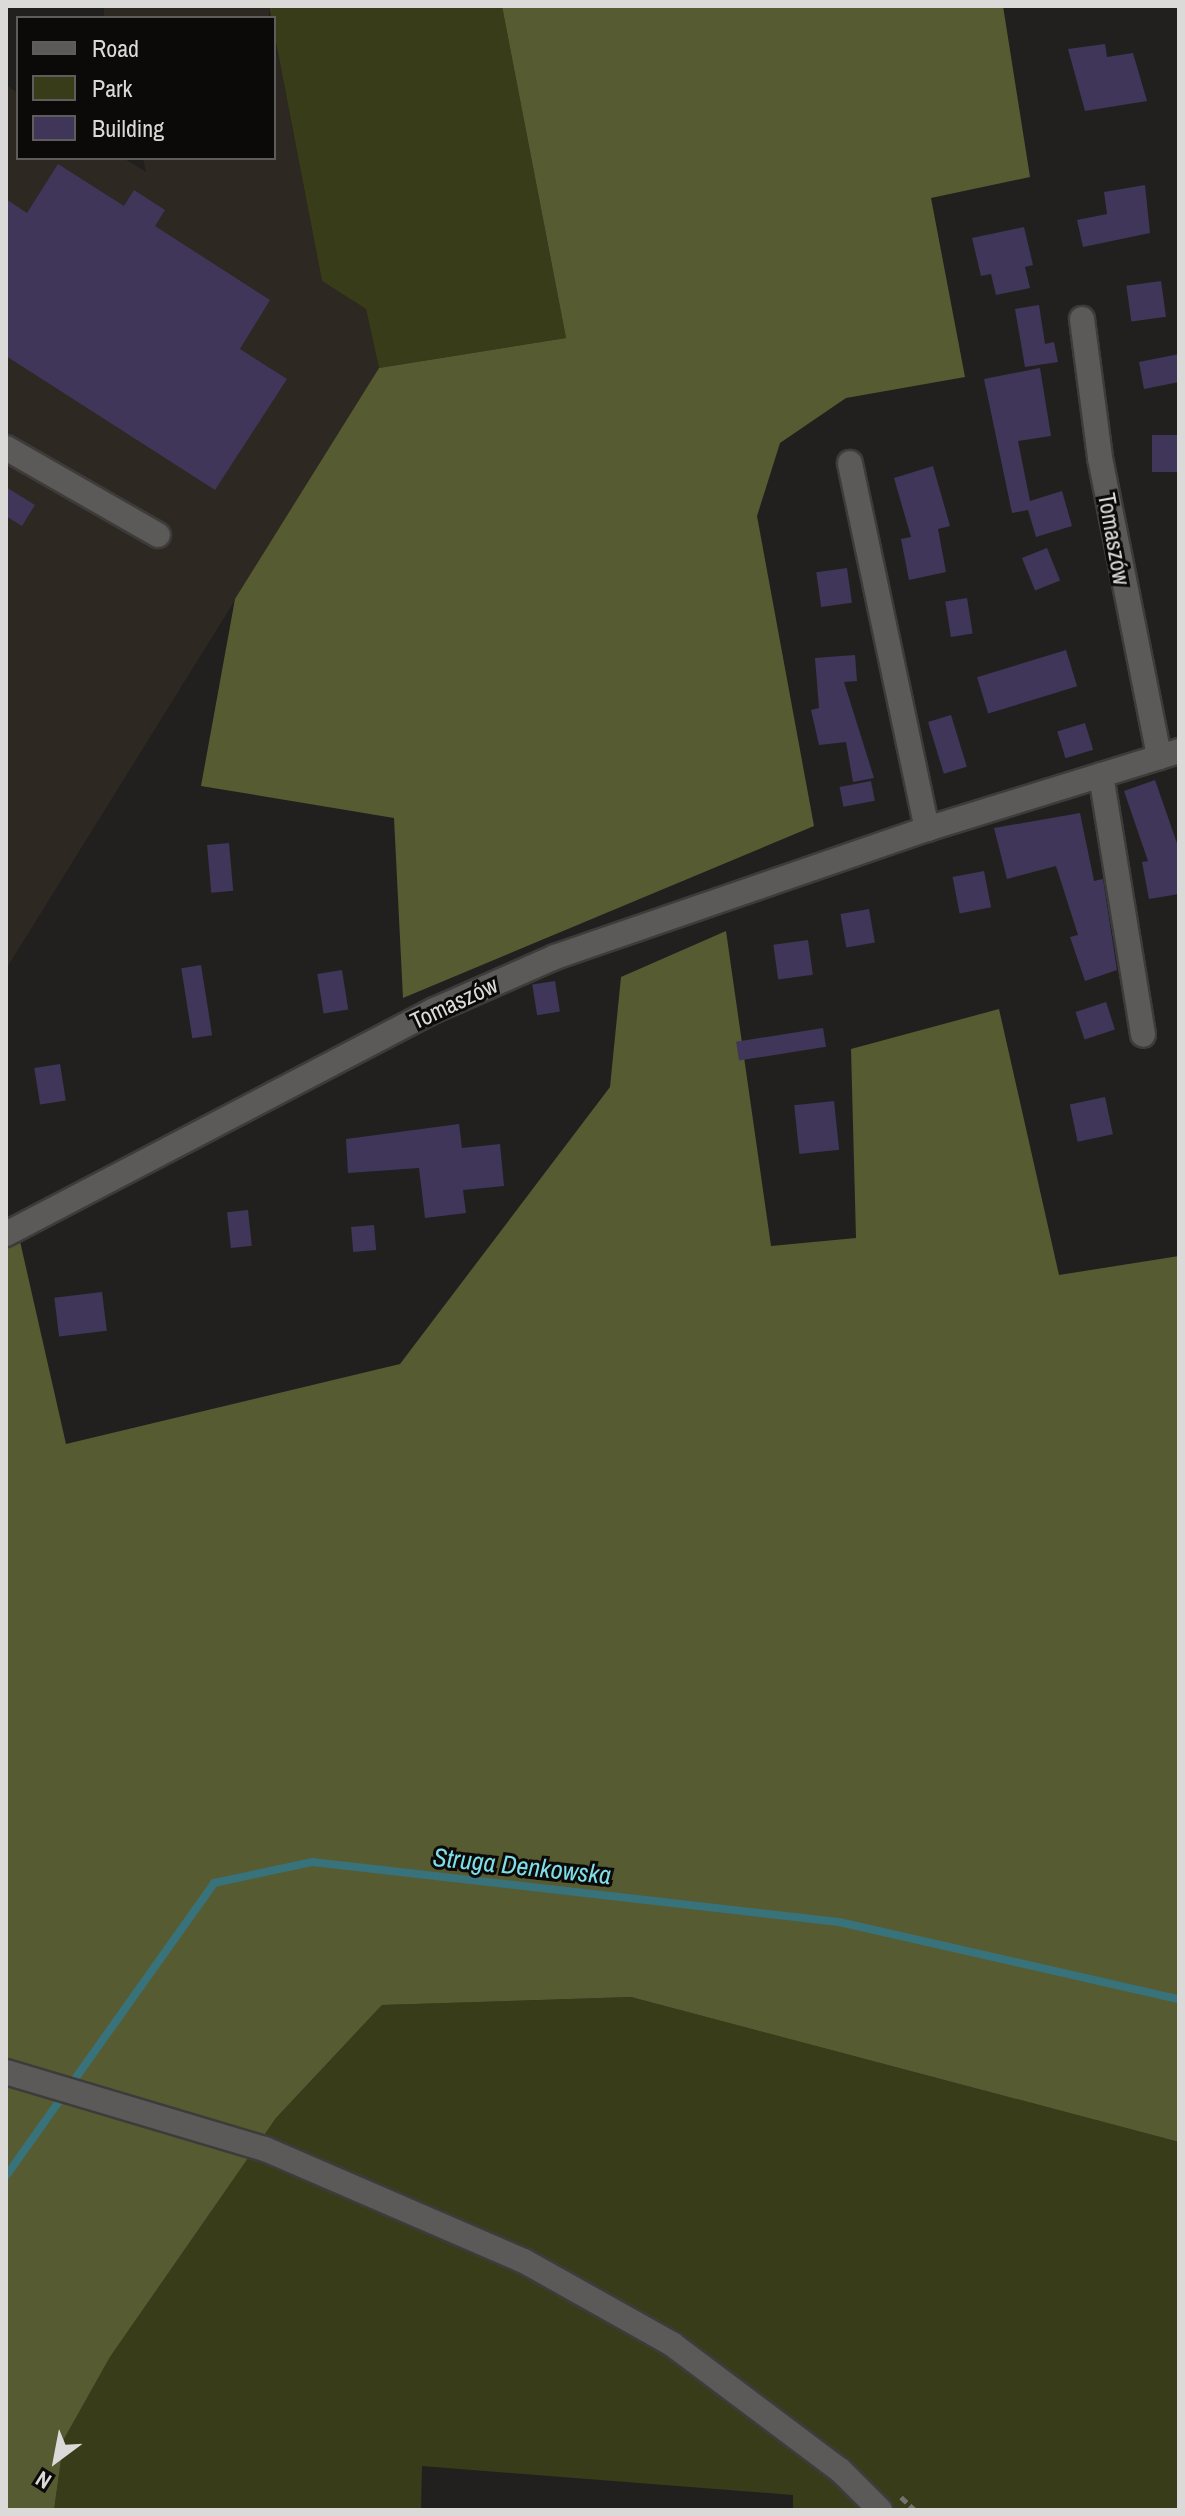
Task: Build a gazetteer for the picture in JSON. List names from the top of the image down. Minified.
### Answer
{"streets":{"street":["Tomaszów"]},"water":["Struga Denkowska"],"legend":["Road","Park","Building"],"north":"bottom left"}
